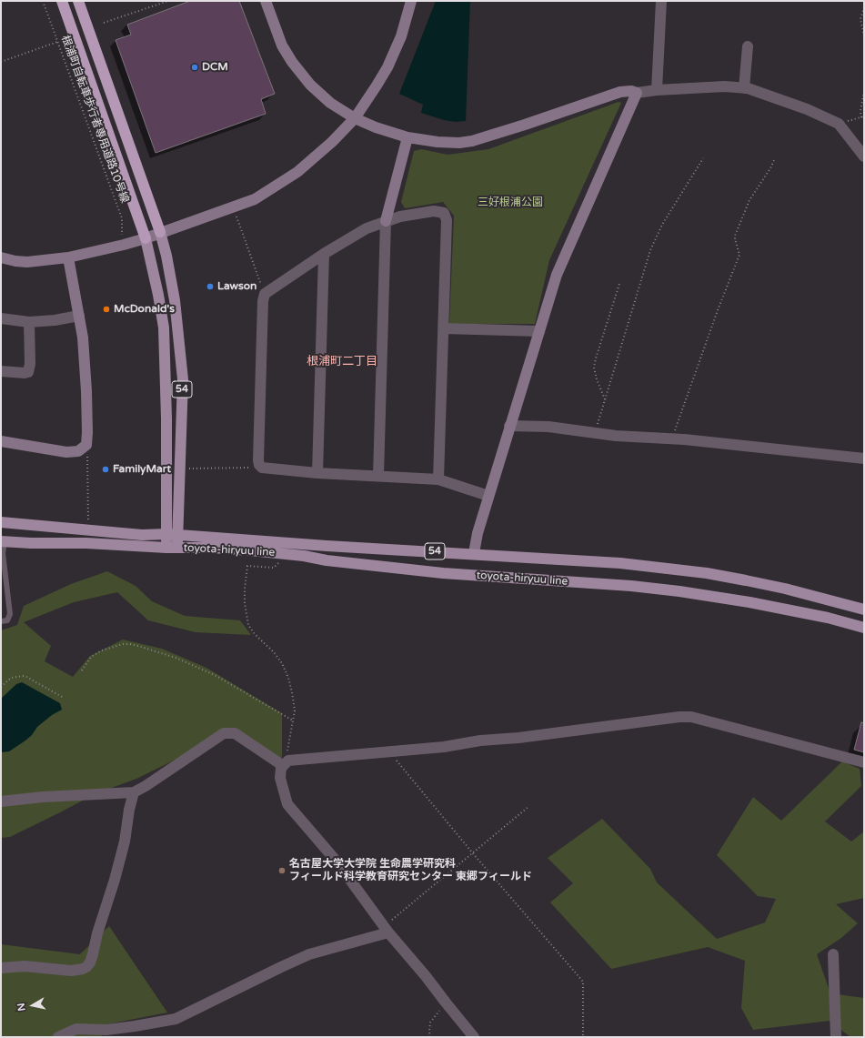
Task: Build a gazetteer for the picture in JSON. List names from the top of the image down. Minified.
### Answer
{"streets":{"highway":["54"],"main road":["toyota-hiryuu line"],"path":["根浦町自転車歩行者専用道路10号線"]},"crossings":[["54","toyota-hiryuu line"]],"districts":["根浦町二丁目"],"parks":["三好根浦公園"],"places":["DCM","Lawson","McDonald's","FamilyMart","名古屋大学大学院 生命農学研究科 フィールド科学教育研究センター 東郷フィールド"],"north":"left"}
